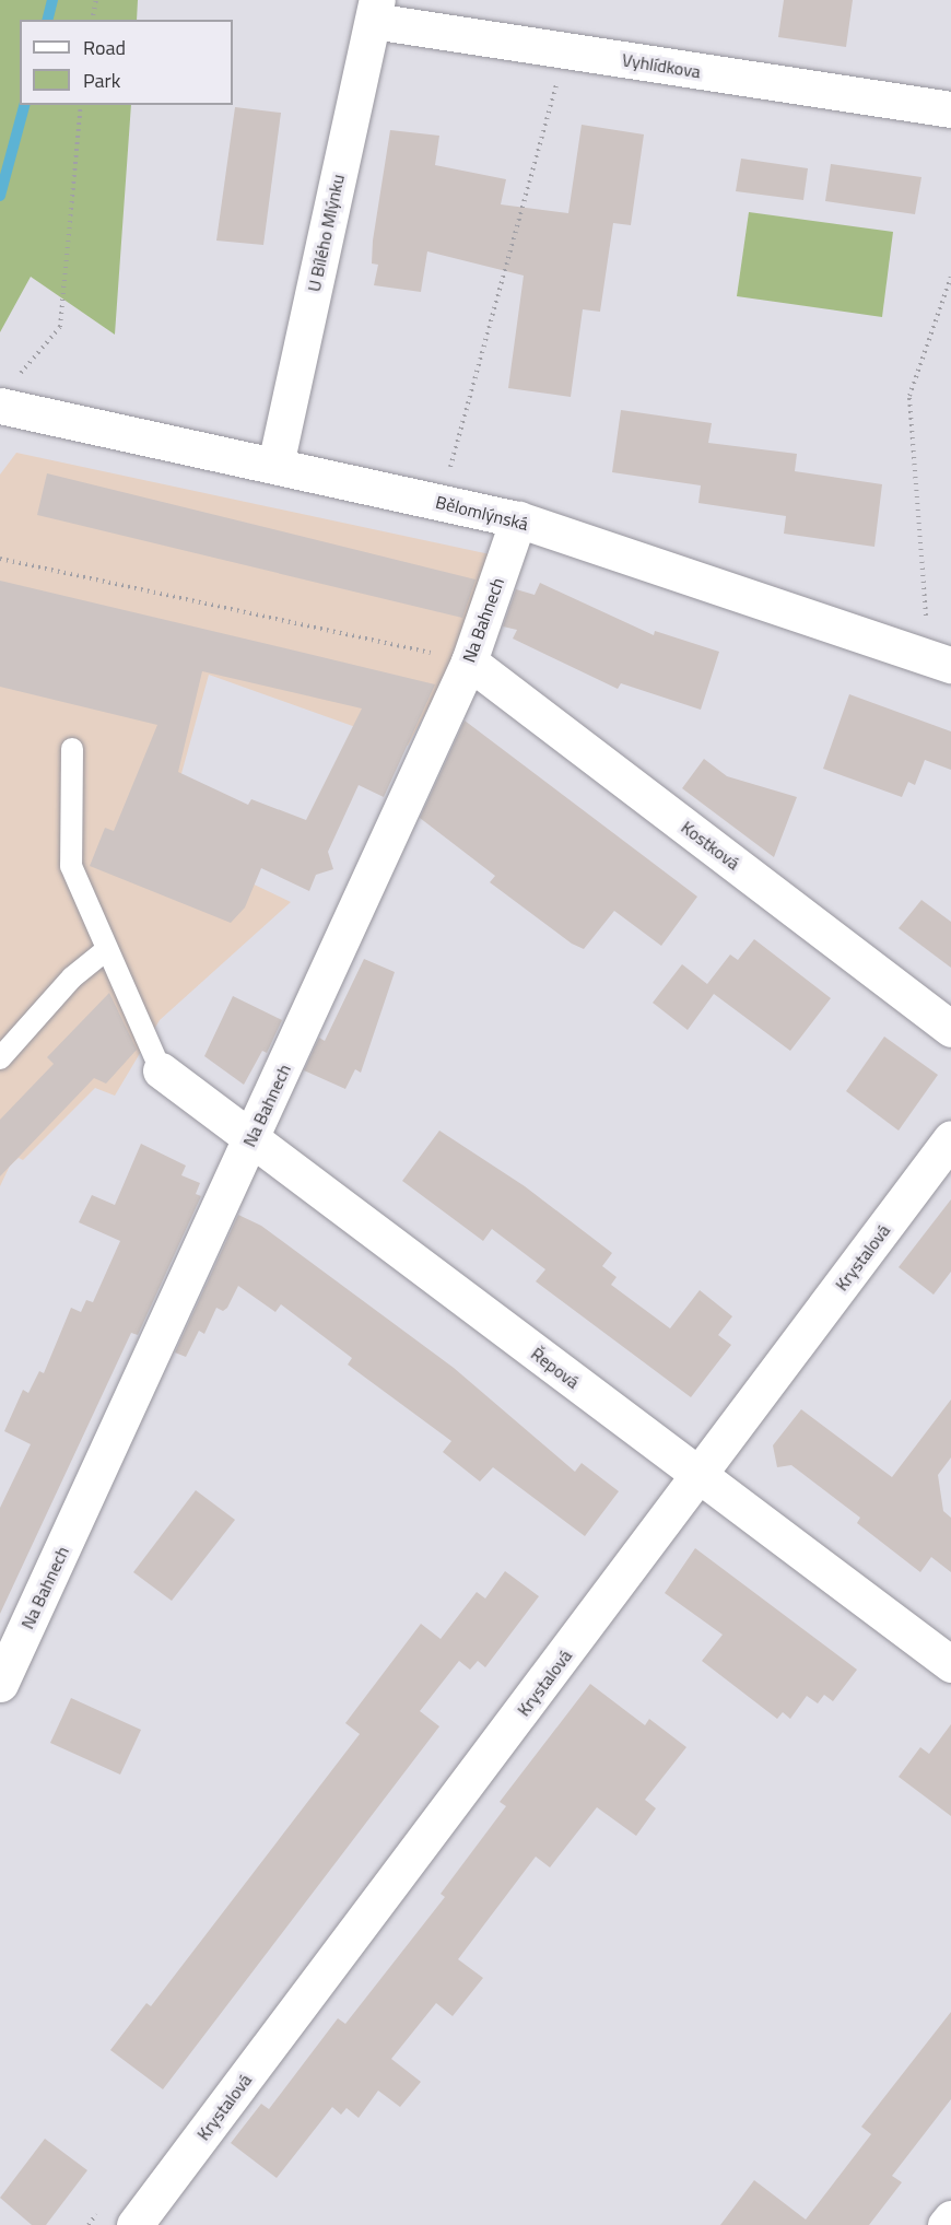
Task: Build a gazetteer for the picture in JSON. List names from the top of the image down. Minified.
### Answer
{"streets":{"street":["Vyhlídkova","U Bílého Mlýnku","Bělomlýnská","Na Bahnech","Kostková","Krystalová","Řepová"]},"crossings":[["Vyhlídkova","U Bílého Mlýnku"],["U Bílého Mlýnku","Bělomlýnská"],["Bělomlýnská","Na Bahnech"],["Na Bahnech","Kostková"],["Na Bahnech","Řepová"],["Krystalová","Řepová"]],"legend":["Road","Park"]}
